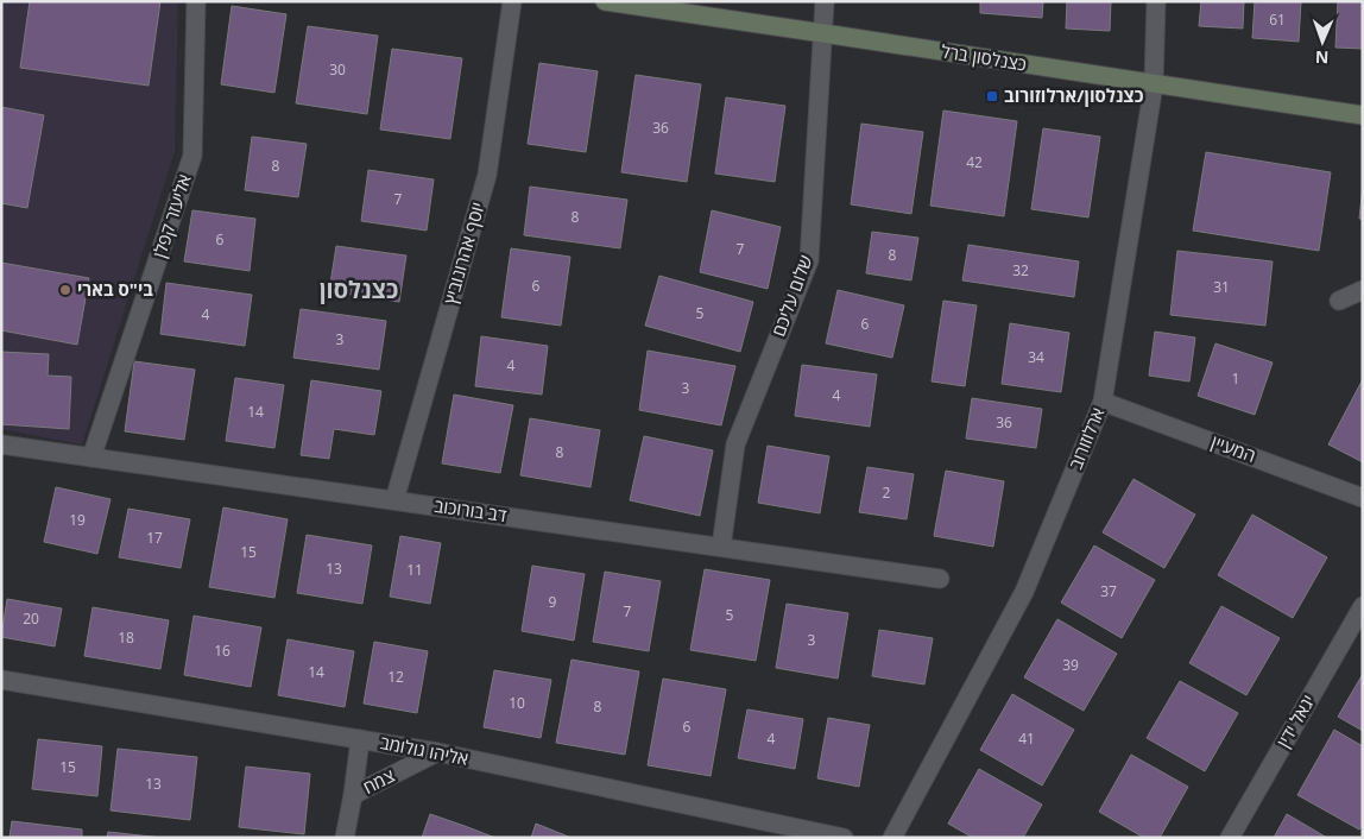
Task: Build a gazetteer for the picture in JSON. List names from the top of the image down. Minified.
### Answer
{"streets":{"street":["כצנלסון ברל","אליעזר קפלן","יוסף אהרונוביץ","שלום עליכם","ארלוזורוב","המעיין","דב בורוכוב","יגאל ידין","אליהו גולומב","צמח"]},"crossings":[["כצנלסון ברל","שלום עליכם"],["כצנלסון ברל","ארלוזורוב"],["אליעזר קפלן","דב בורוכוב"],["יוסף אהרונוביץ","דב בורוכוב"],["שלום עליכם","דב בורוכוב"],["ארלוזורוב","המעיין"],["אליהו גולומב","צמח"]],"districts":["כצנלסון"],"places":{"transit":["כצנלסון/ארלוזורוב"],"other":["בי\"ס בארי"]},"house_numbers":["61","30","36","42","8","7","8","6","7","8","32","6","31","5","4","6","3","34","4","1","3","4","14","36","8","2","19","17","15","13","11","37","9","7","5","20","18","3","16","39","14","12","10","8","6","4","41","15","13"],"north":"bottom"}
